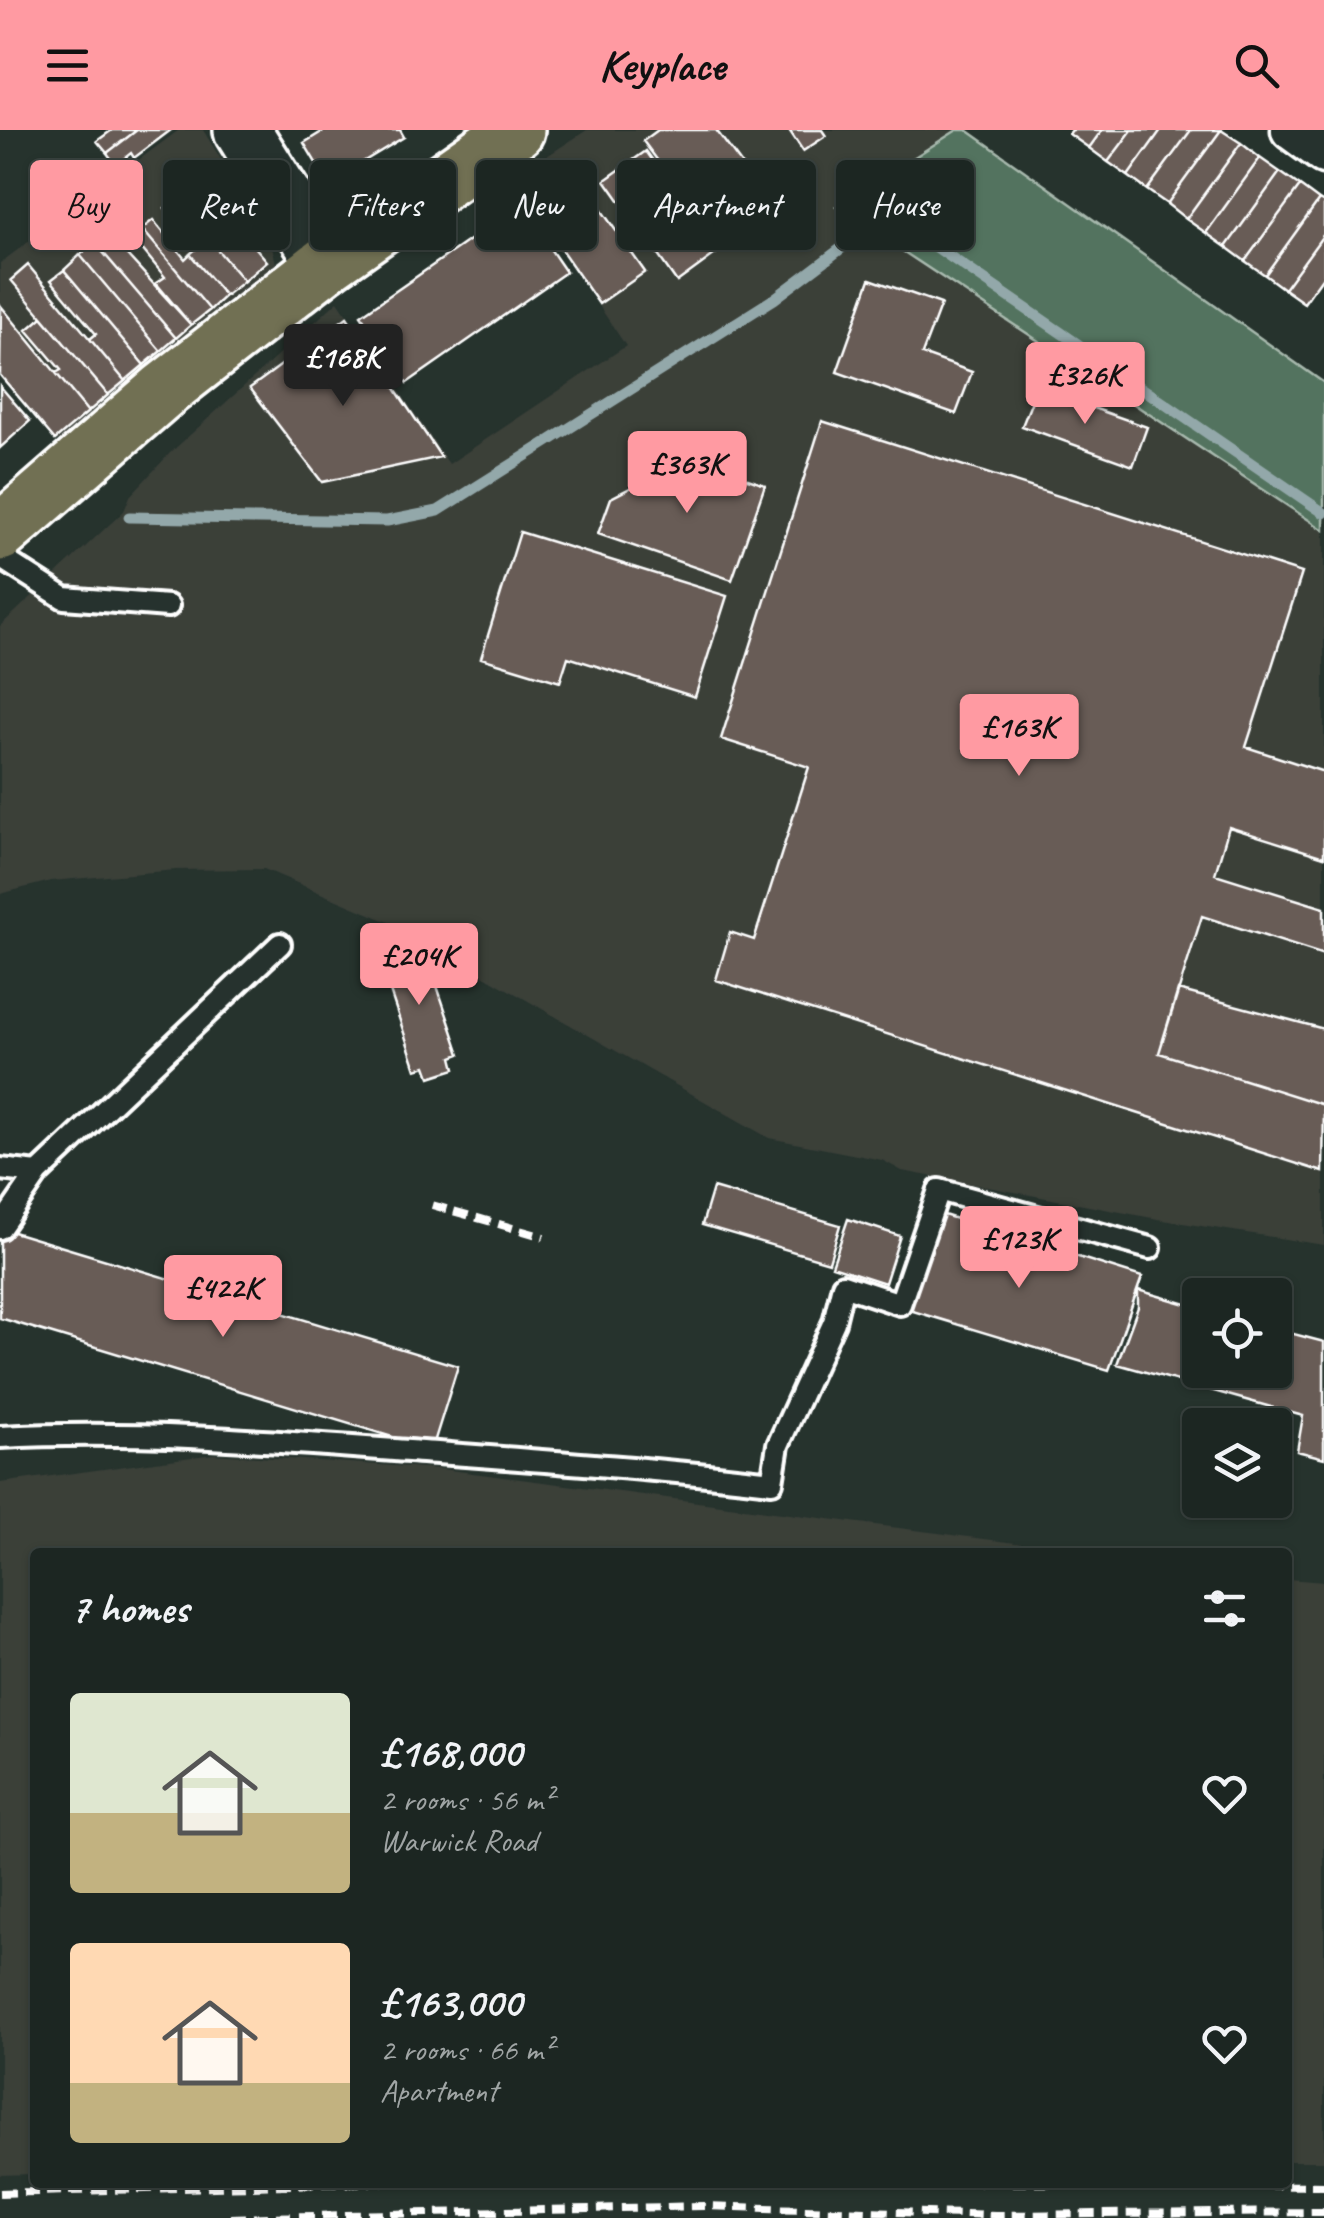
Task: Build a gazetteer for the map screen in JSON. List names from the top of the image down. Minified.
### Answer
{"page":{"header":"Keyplace","chip":["Buy","Rent","Filters","New","Apartment","House"],"price":["£168K","£326K","£363K","£163K","£204K","£123K","£422K"],"heading":"7 homes","list":[{"name":"£168,000","note":"2 rooms · 56 m² · Warwick Road"},{"name":"£163,000","note":"2 rooms · 66 m² · Apartment"}]}}
